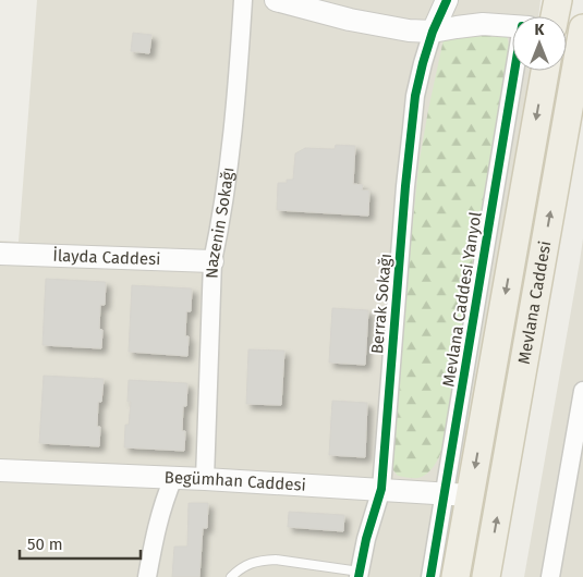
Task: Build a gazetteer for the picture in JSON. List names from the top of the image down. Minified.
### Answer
{"streets":{"main road":["Mevlana Caddesi"],"street":["Nazenin Sokağı","İlayda Caddesi","Mevlana Caddesi Yanyol","Berrak Sokağı","Begümhan Caddesi"]},"crossings":[["Nazenin Sokağı","İlayda Caddesi"],["Nazenin Sokağı","Begümhan Caddesi"],["Mevlana Caddesi Yanyol","Mevlana Caddesi"],["Mevlana Caddesi Yanyol","Begümhan Caddesi"],["Mevlana Caddesi","Begümhan Caddesi"],["Berrak Sokağı","Begümhan Caddesi"]],"scale_bar":"50 m","north":"top"}
